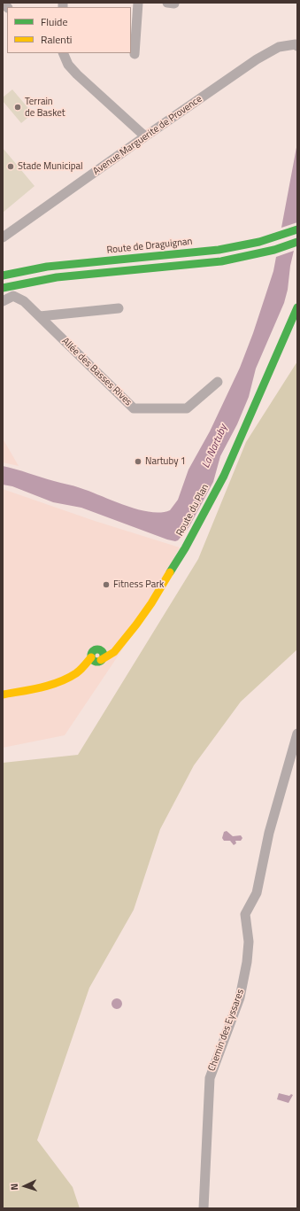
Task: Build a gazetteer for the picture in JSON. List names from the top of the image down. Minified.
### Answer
{"streets":{"street":["Avenue Marguerite de Provence","Route de Draguignan","Allée des Basses Rives","Route du Plan","Chemin des Eyssares"]},"water":["La Nartuby"],"places":["Terrain de Basket","Stade Municipal","Nartuby 1","Fitness Park"],"legend":["Fluide","Ralenti"],"north":"left"}
